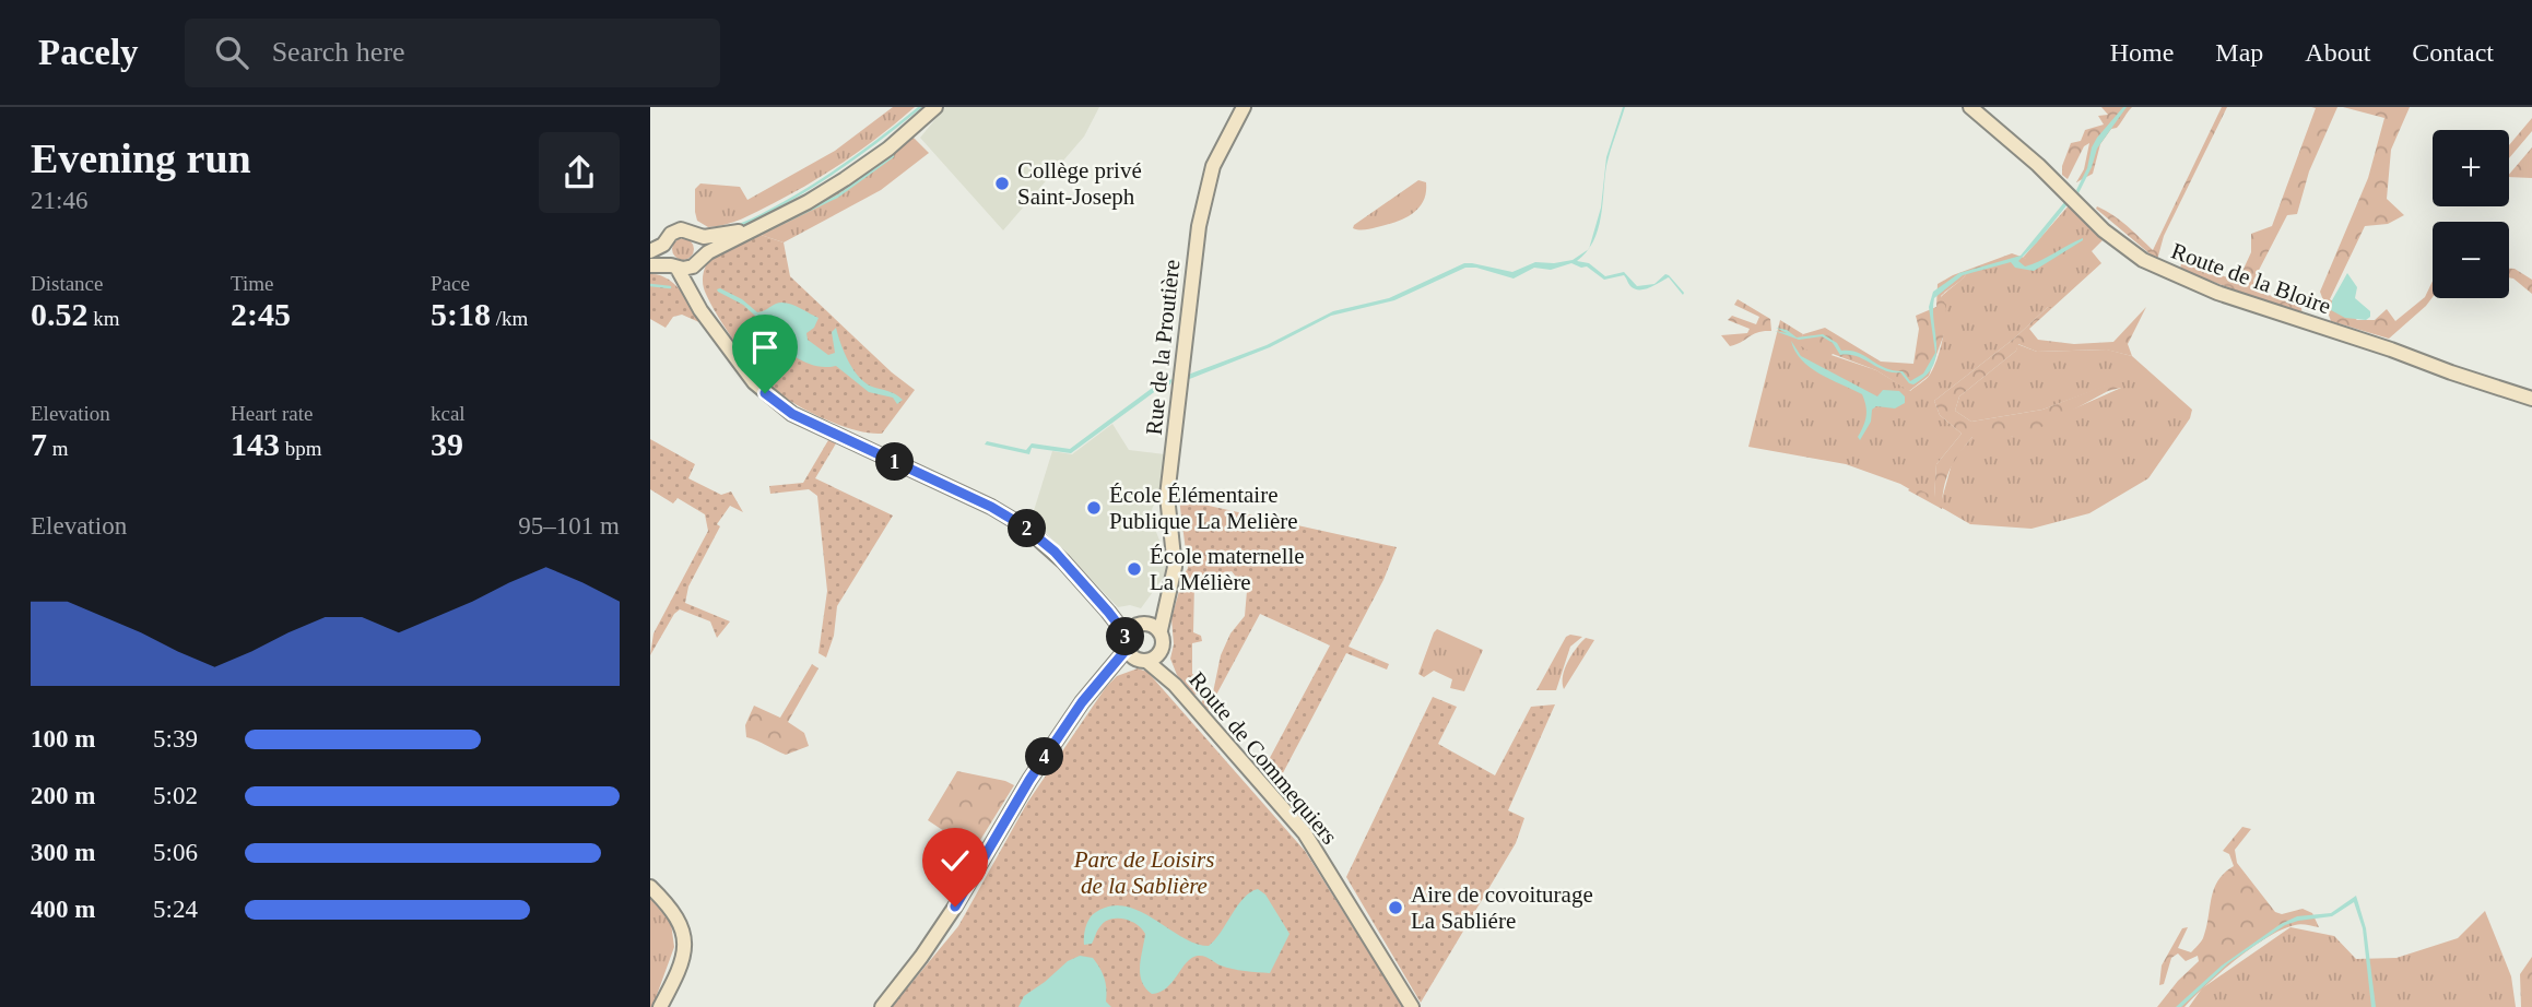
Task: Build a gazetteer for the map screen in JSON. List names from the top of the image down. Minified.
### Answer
{"streets":{"street":["Route de la Bloire","Rue de la Proutière","Route de Commequiers"]},"crossings":[["Rue de la Proutière","Route de Commequiers"]],"parks":["Parc de Loisirs de la Sablière"],"places":["Collège privé Saint-Joseph","École Élémentaire Publique La Melière","École maternelle La Mélière","Aire de covoiturage La Sabliére"],"page":{"header":"Pacely","search":"Search here","nav":["Home","Map","About","Contact"],"heading":["Evening run","21:46"],"map_buttons":["+","−"],"stats":[["Distance","0.52 km"],["Time","2:45"],["Pace","5:18 /km"],["Elevation","7 m"],["Heart rate","143 bpm"],["kcal","39"]],"pins":["1","2","3","4"],"chart":["Elevation","95–101 m"],"list":[{"name":"100 m","note":"5:39"},{"name":"200 m","note":"5:02"},{"name":"300 m","note":"5:06"},{"name":"400 m","note":"5:24"}]}}
